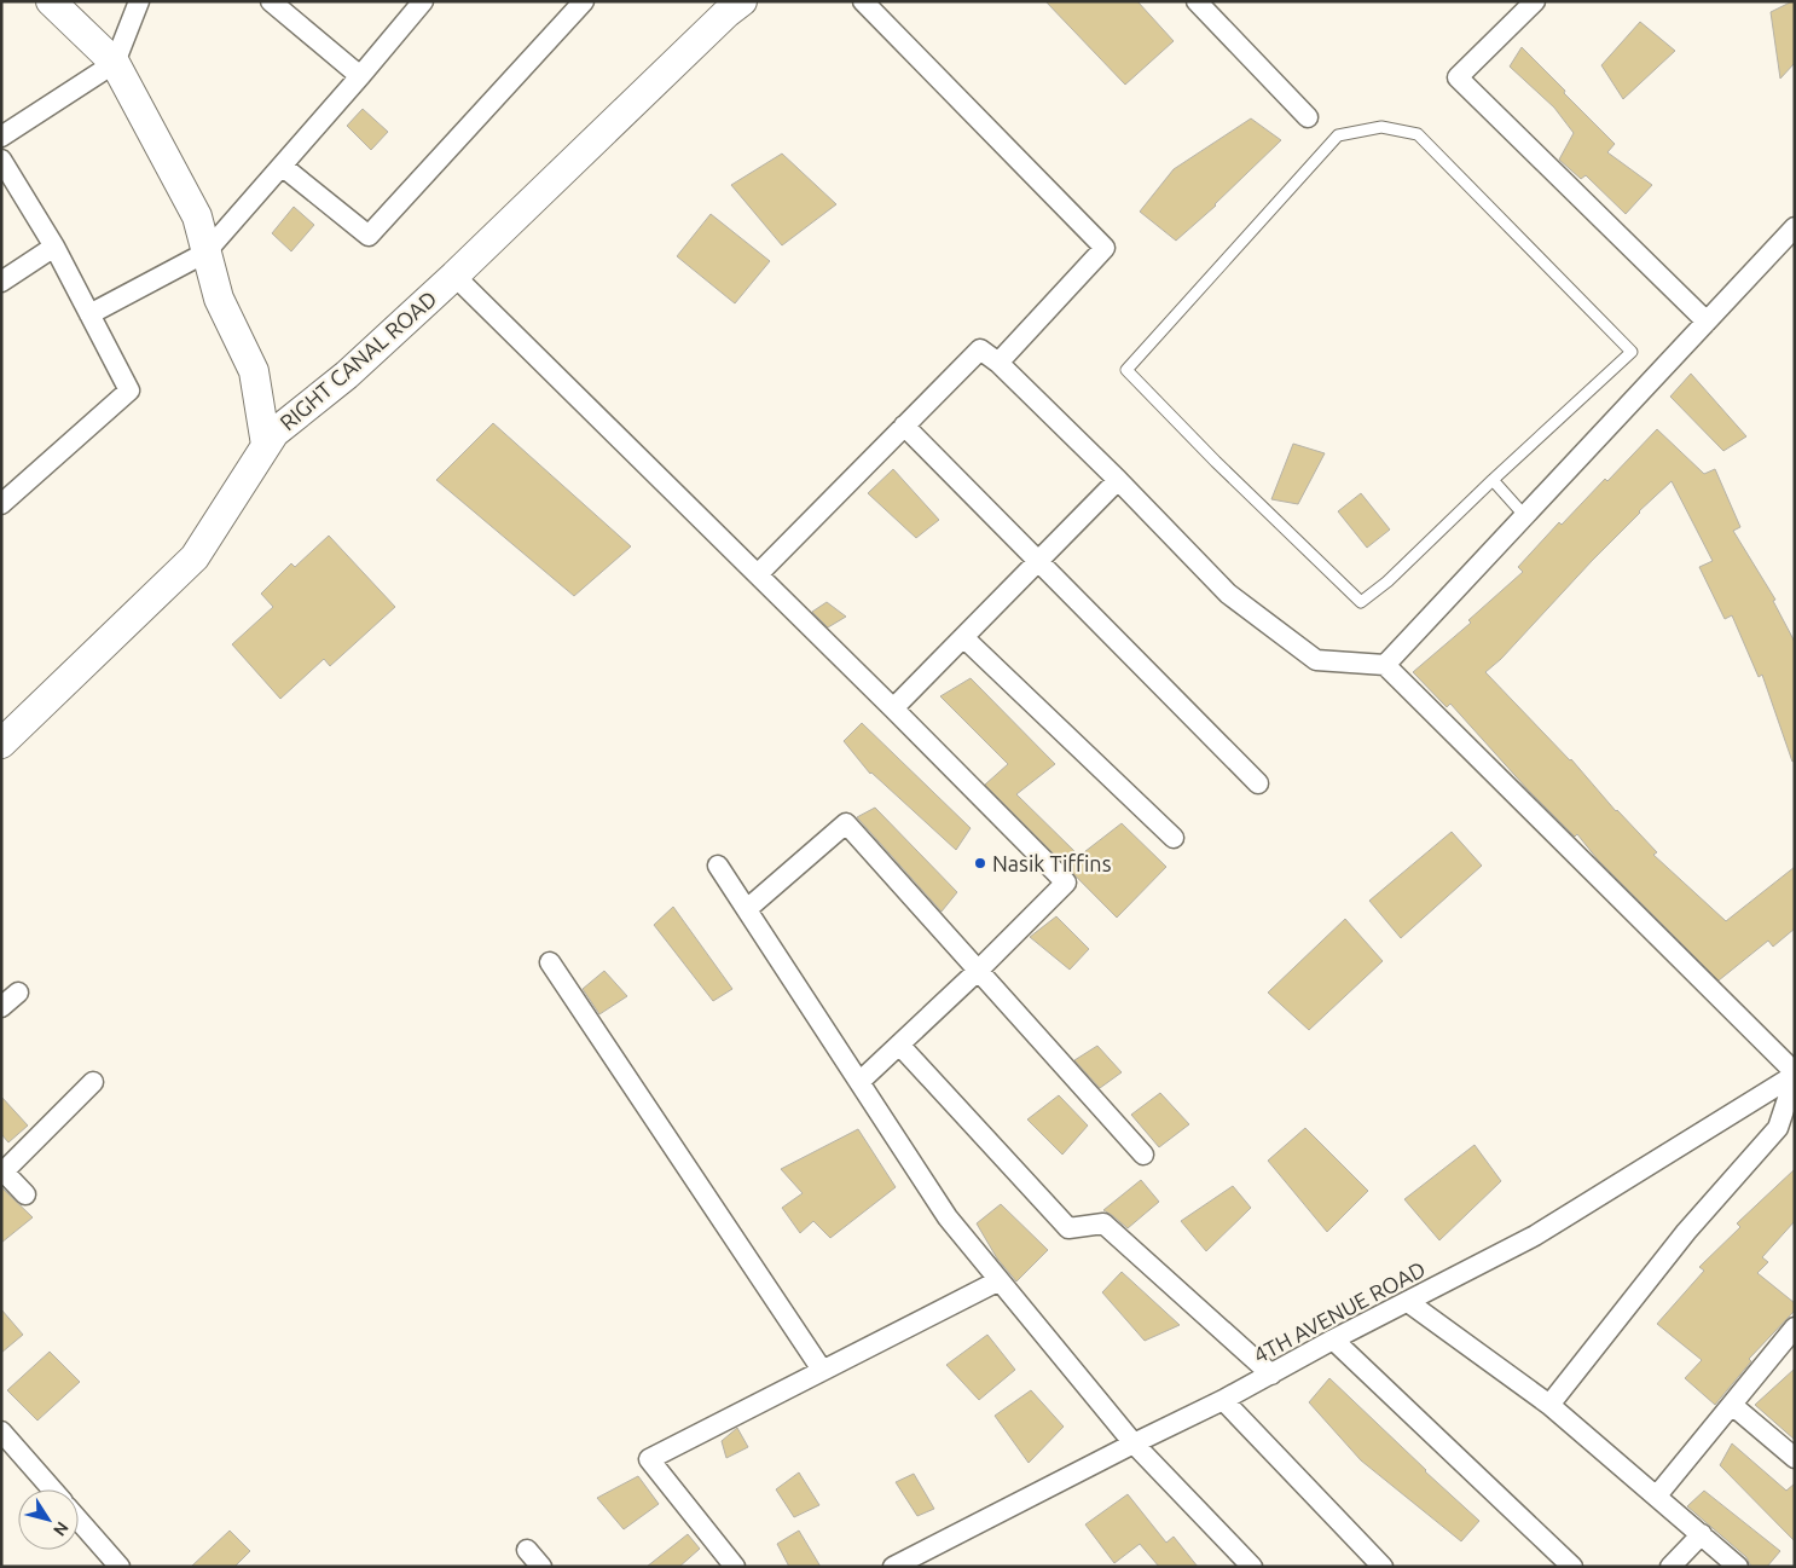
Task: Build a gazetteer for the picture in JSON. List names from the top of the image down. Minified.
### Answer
{"streets":{"street":["RIGHT CANAL ROAD","4TH AVENUE ROAD"]},"places":["Nasik Tiffins"],"north":"bottom right"}
